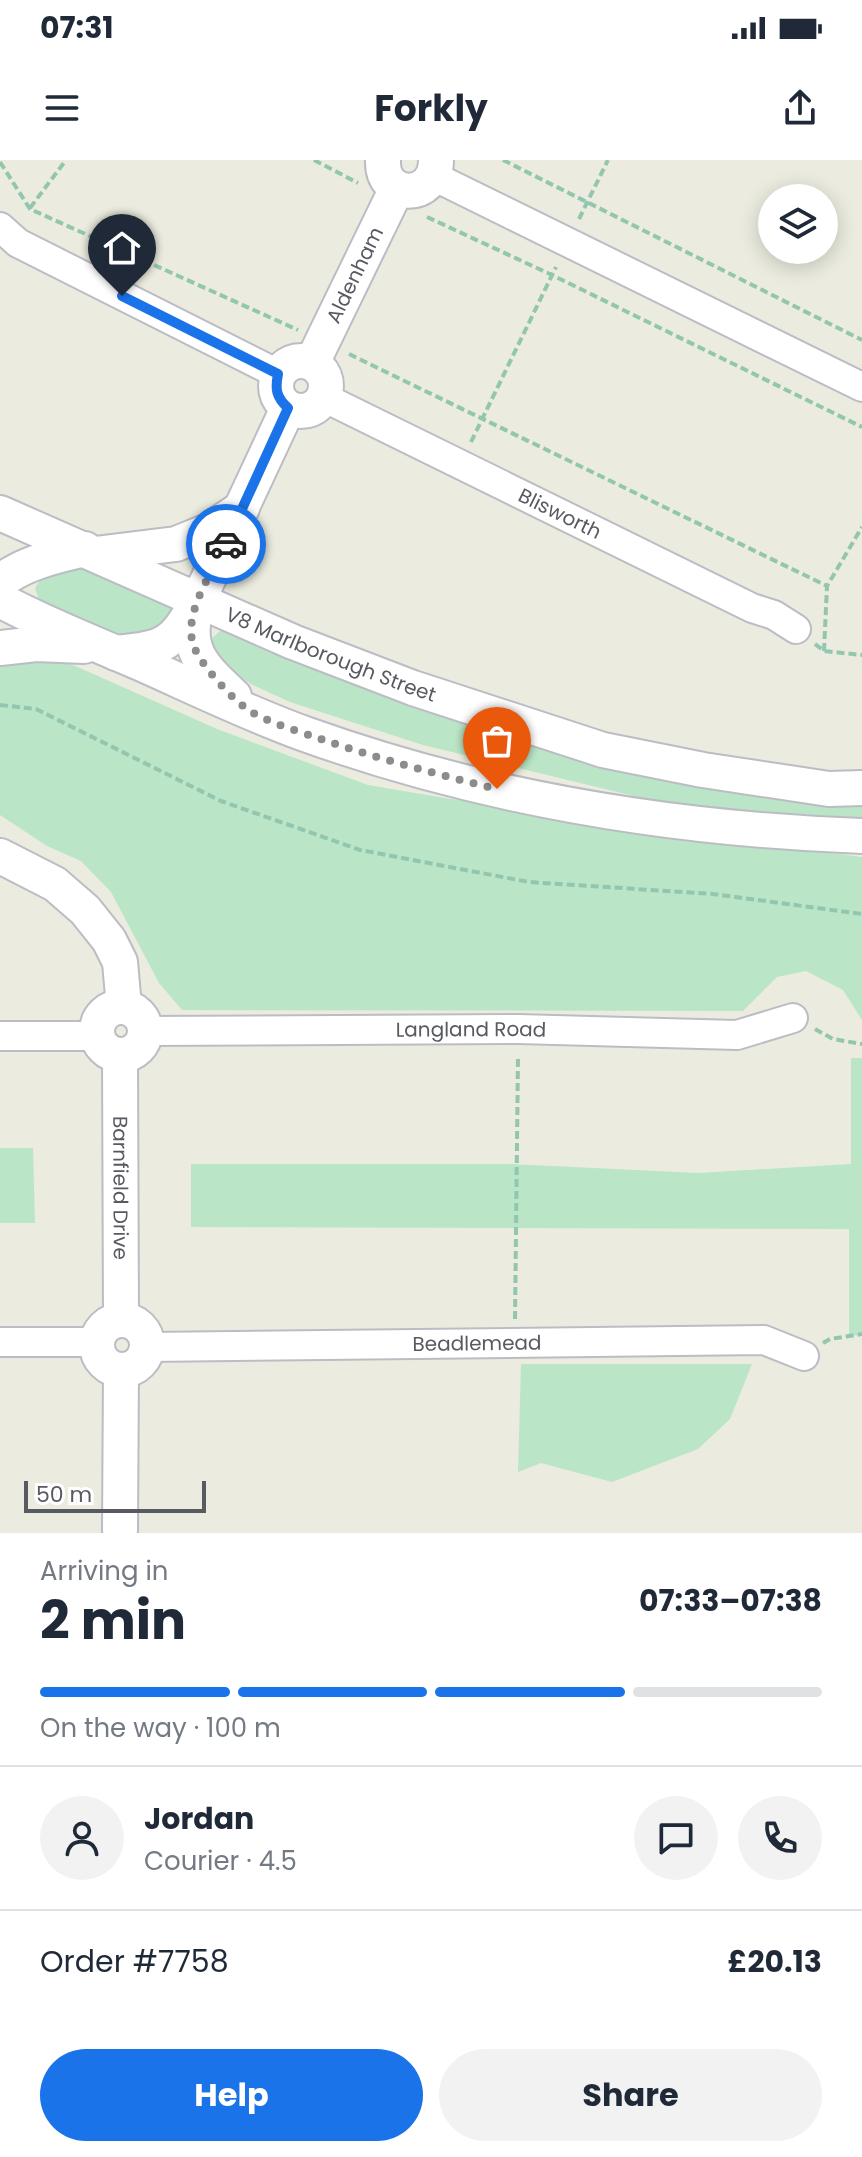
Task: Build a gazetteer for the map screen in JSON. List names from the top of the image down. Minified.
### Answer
{"streets":{"street":["Aldenham","Blisworth","V8 Marlborough Street","Langland Road","Barnfield Drive","Beadlemead"]},"crossings":[["Aldenham","Blisworth"],["Barnfield Drive","Beadlemead"]],"scale_bar":"50 m","page":{"status":"07:31","header":"Forkly","scale":"50 m","heading":["2 min","Arriving in","07:33–07:38"],"panel":["Jordan","Courier · 4.5","Order #7758","£20.13"],"bar":"On the way · 100 m","buttons":["Help","Share"]}}
